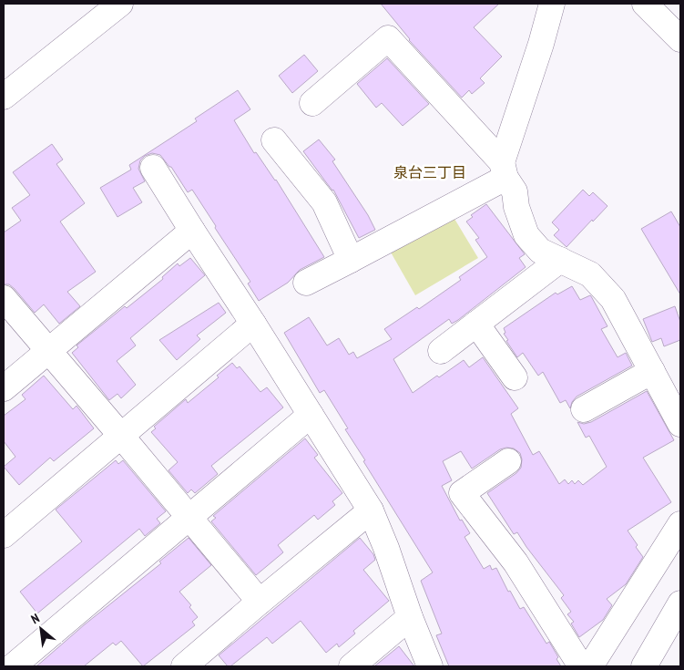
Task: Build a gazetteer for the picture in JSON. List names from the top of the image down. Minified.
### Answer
{"districts":["泉台三丁目"],"north":"top left"}
